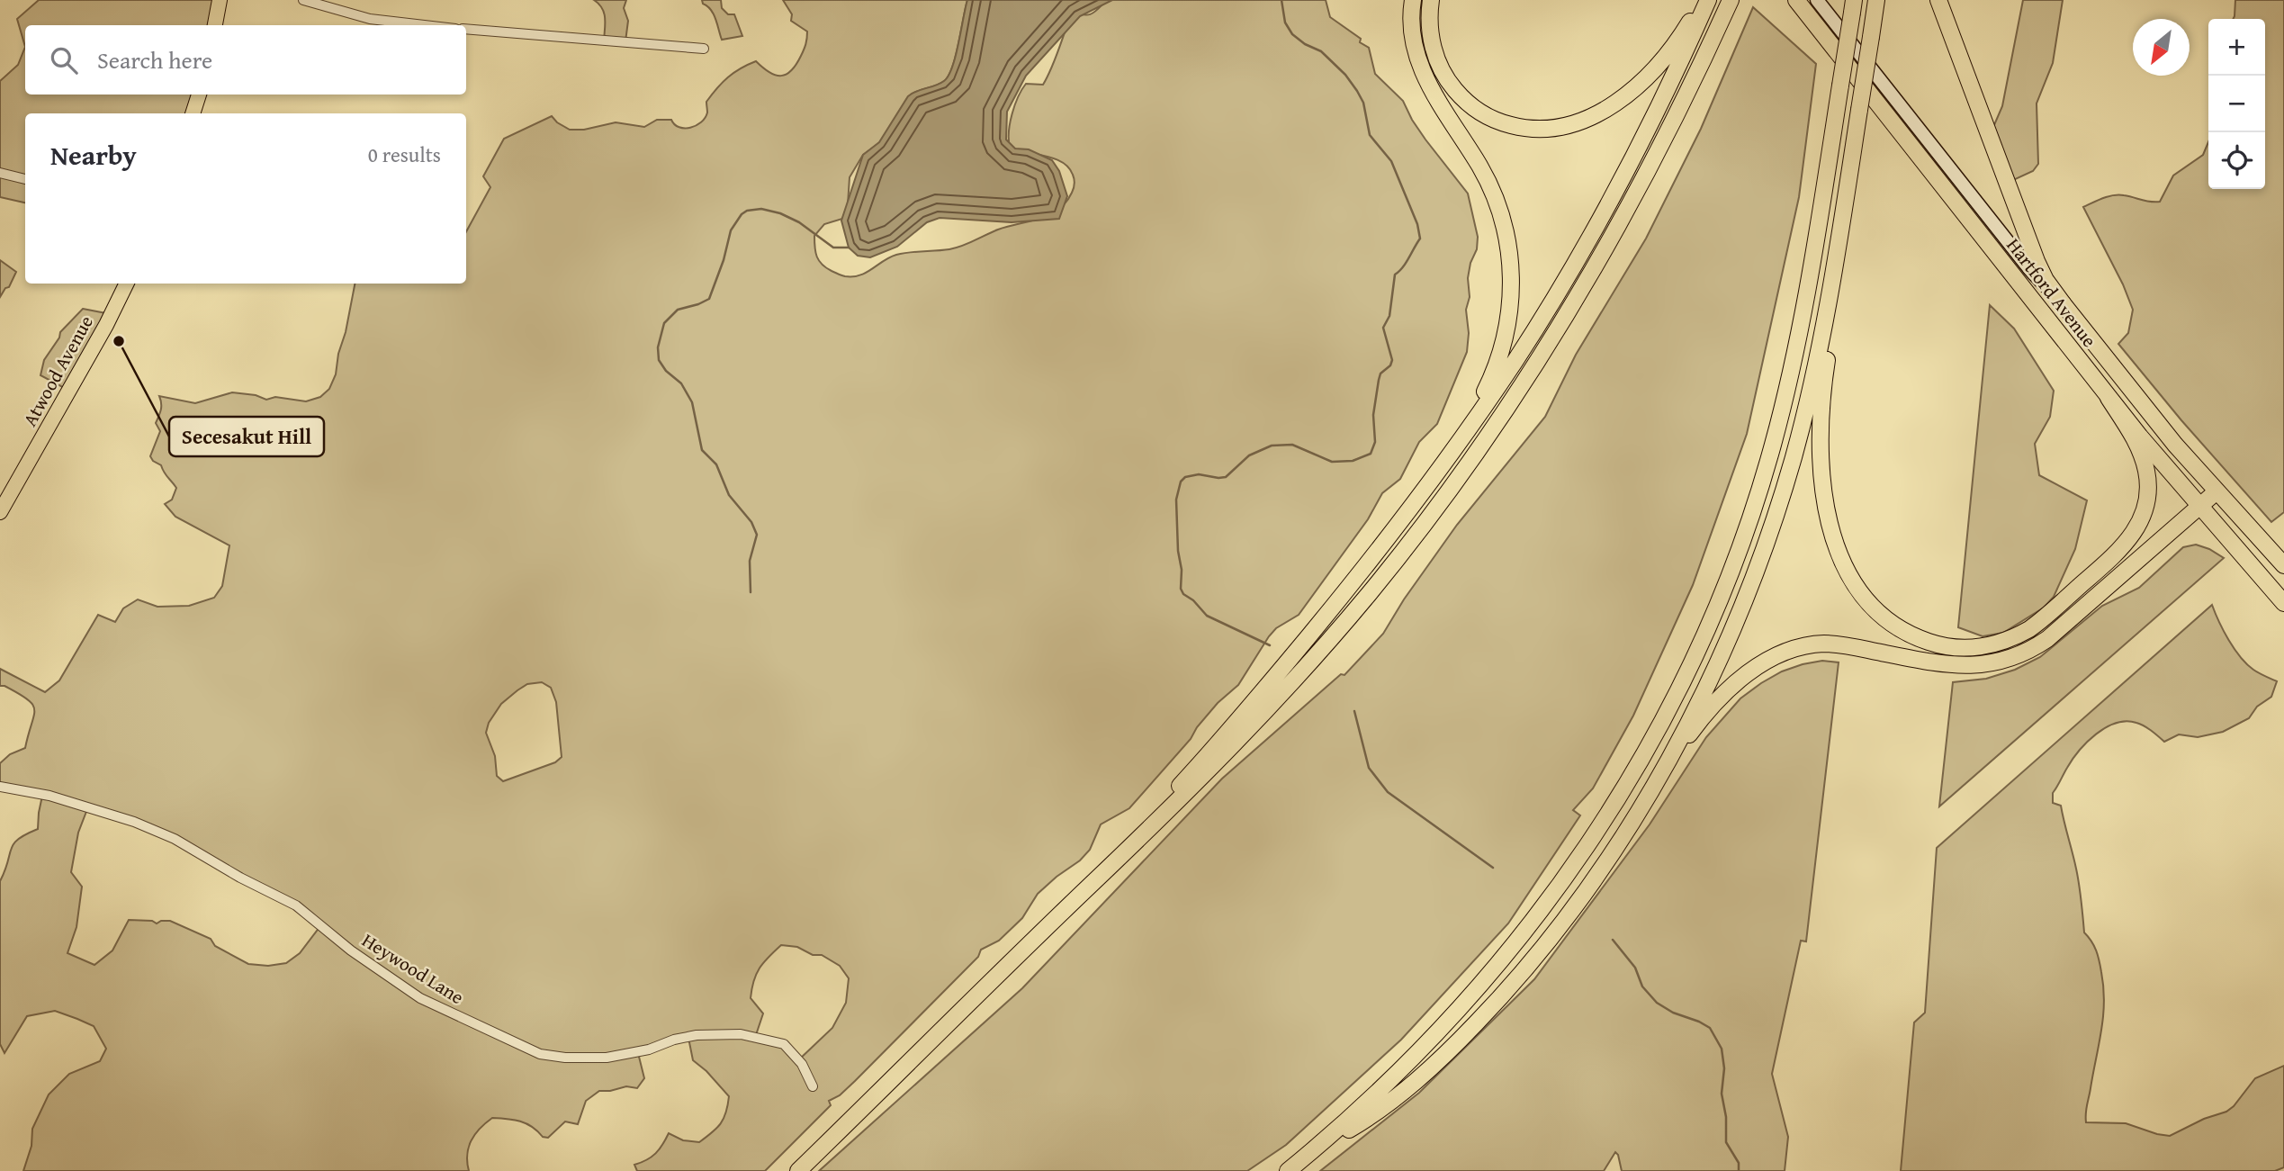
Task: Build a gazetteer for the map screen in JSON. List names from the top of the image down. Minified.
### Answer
{"streets":{"highway":["Hartford Avenue"],"main road":["Atwood Avenue"],"street":["Heywood Lane"]},"places":["Secesakut Hill"],"north":"bottom left","page":{"map_buttons":["+","−"],"search":"Search here","heading":["Nearby","0 results"]}}
